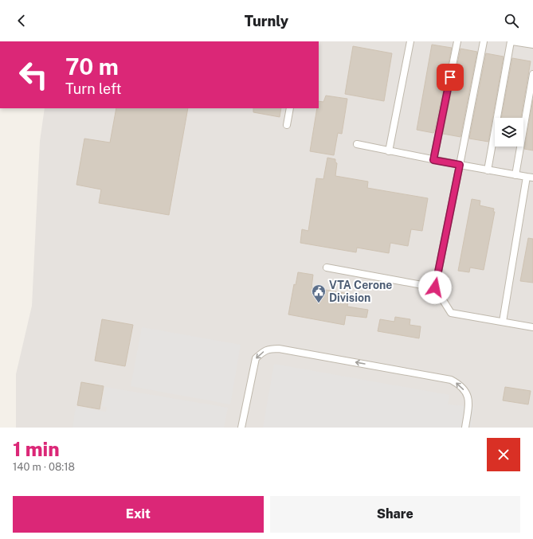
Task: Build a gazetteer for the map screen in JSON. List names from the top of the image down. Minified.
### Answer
{"places":{"public building":["VTA Cerone Division"]},"page":{"header":"Turnly","turn":["70 m","Turn left"],"heading":["1 min","140 m · 08:18"],"buttons":["Exit","Share"]}}
